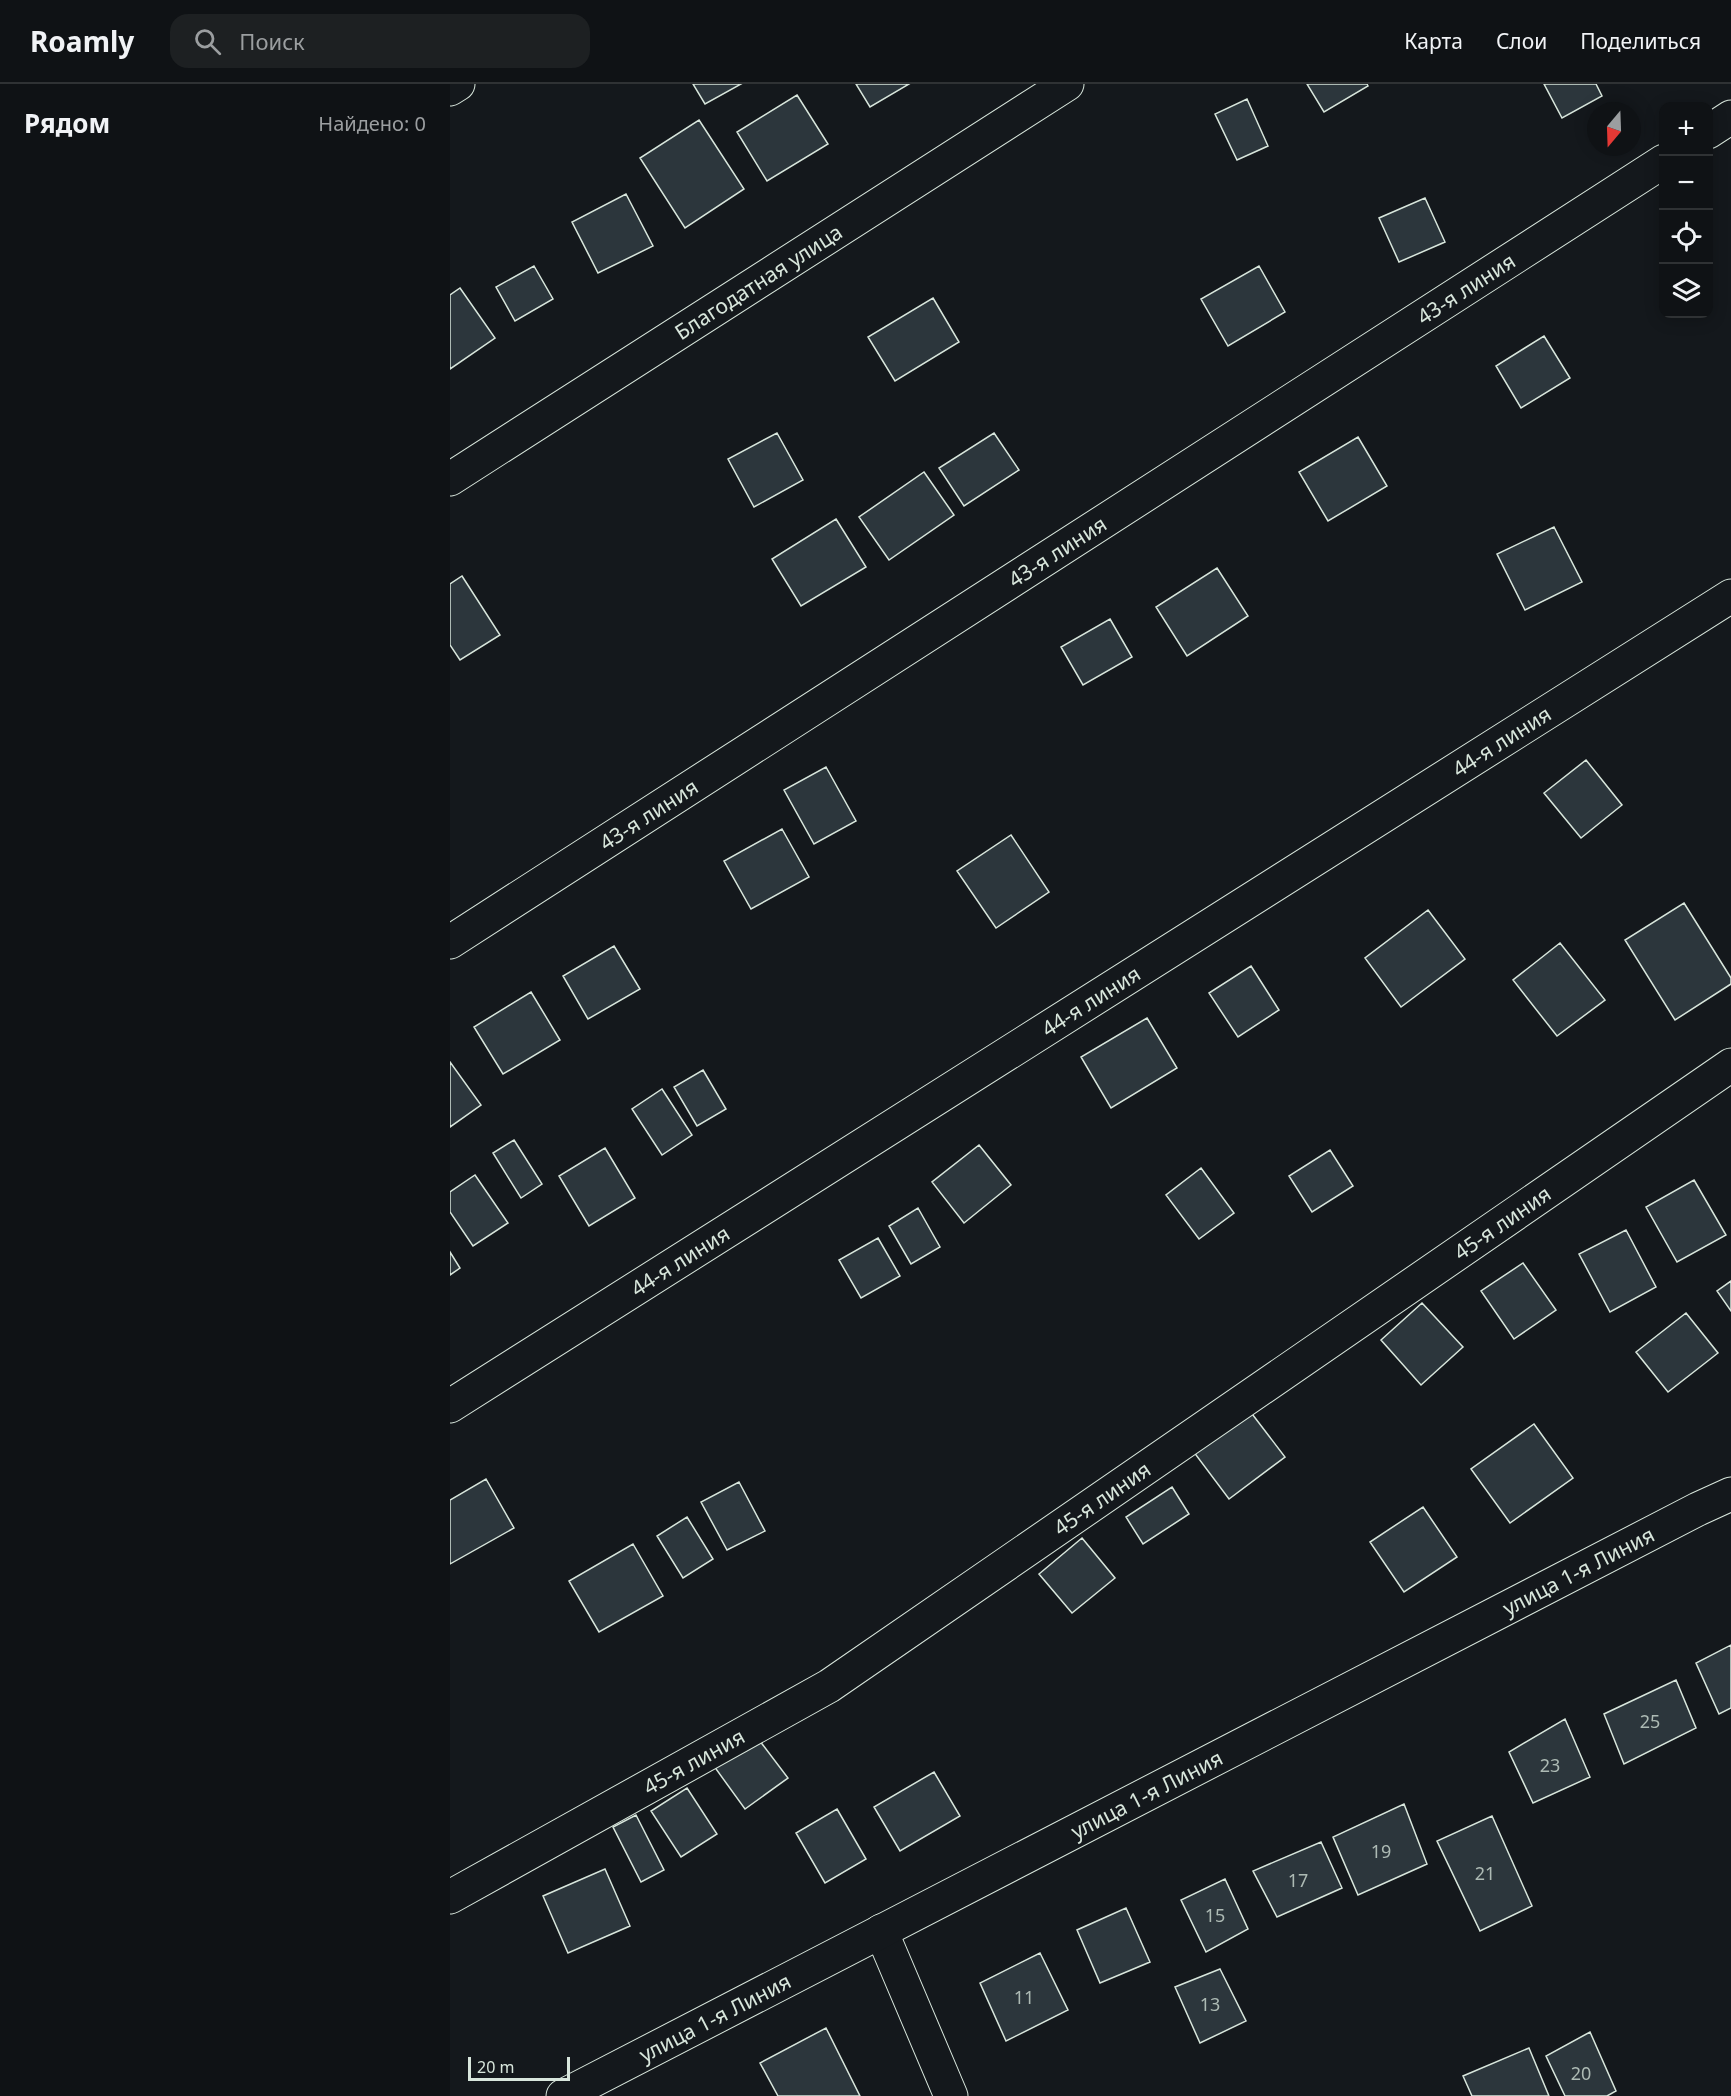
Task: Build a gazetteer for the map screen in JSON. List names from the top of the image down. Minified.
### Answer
{"streets":{"street":["Благодатная улица","43-я линия","44-я линия","45-я линия","улица 1-я Линия"]},"house_numbers":["25","23","19","21","17","15","11","13","20"],"scale_bar":"20 m","north":"bottom","page":{"header":"Roamly","search":"Поиск","nav":["Карта","Слои","Поделиться"],"heading":["Рядом","Найдено: 0"],"map_buttons":["+","−"],"scale":"20 m"}}
